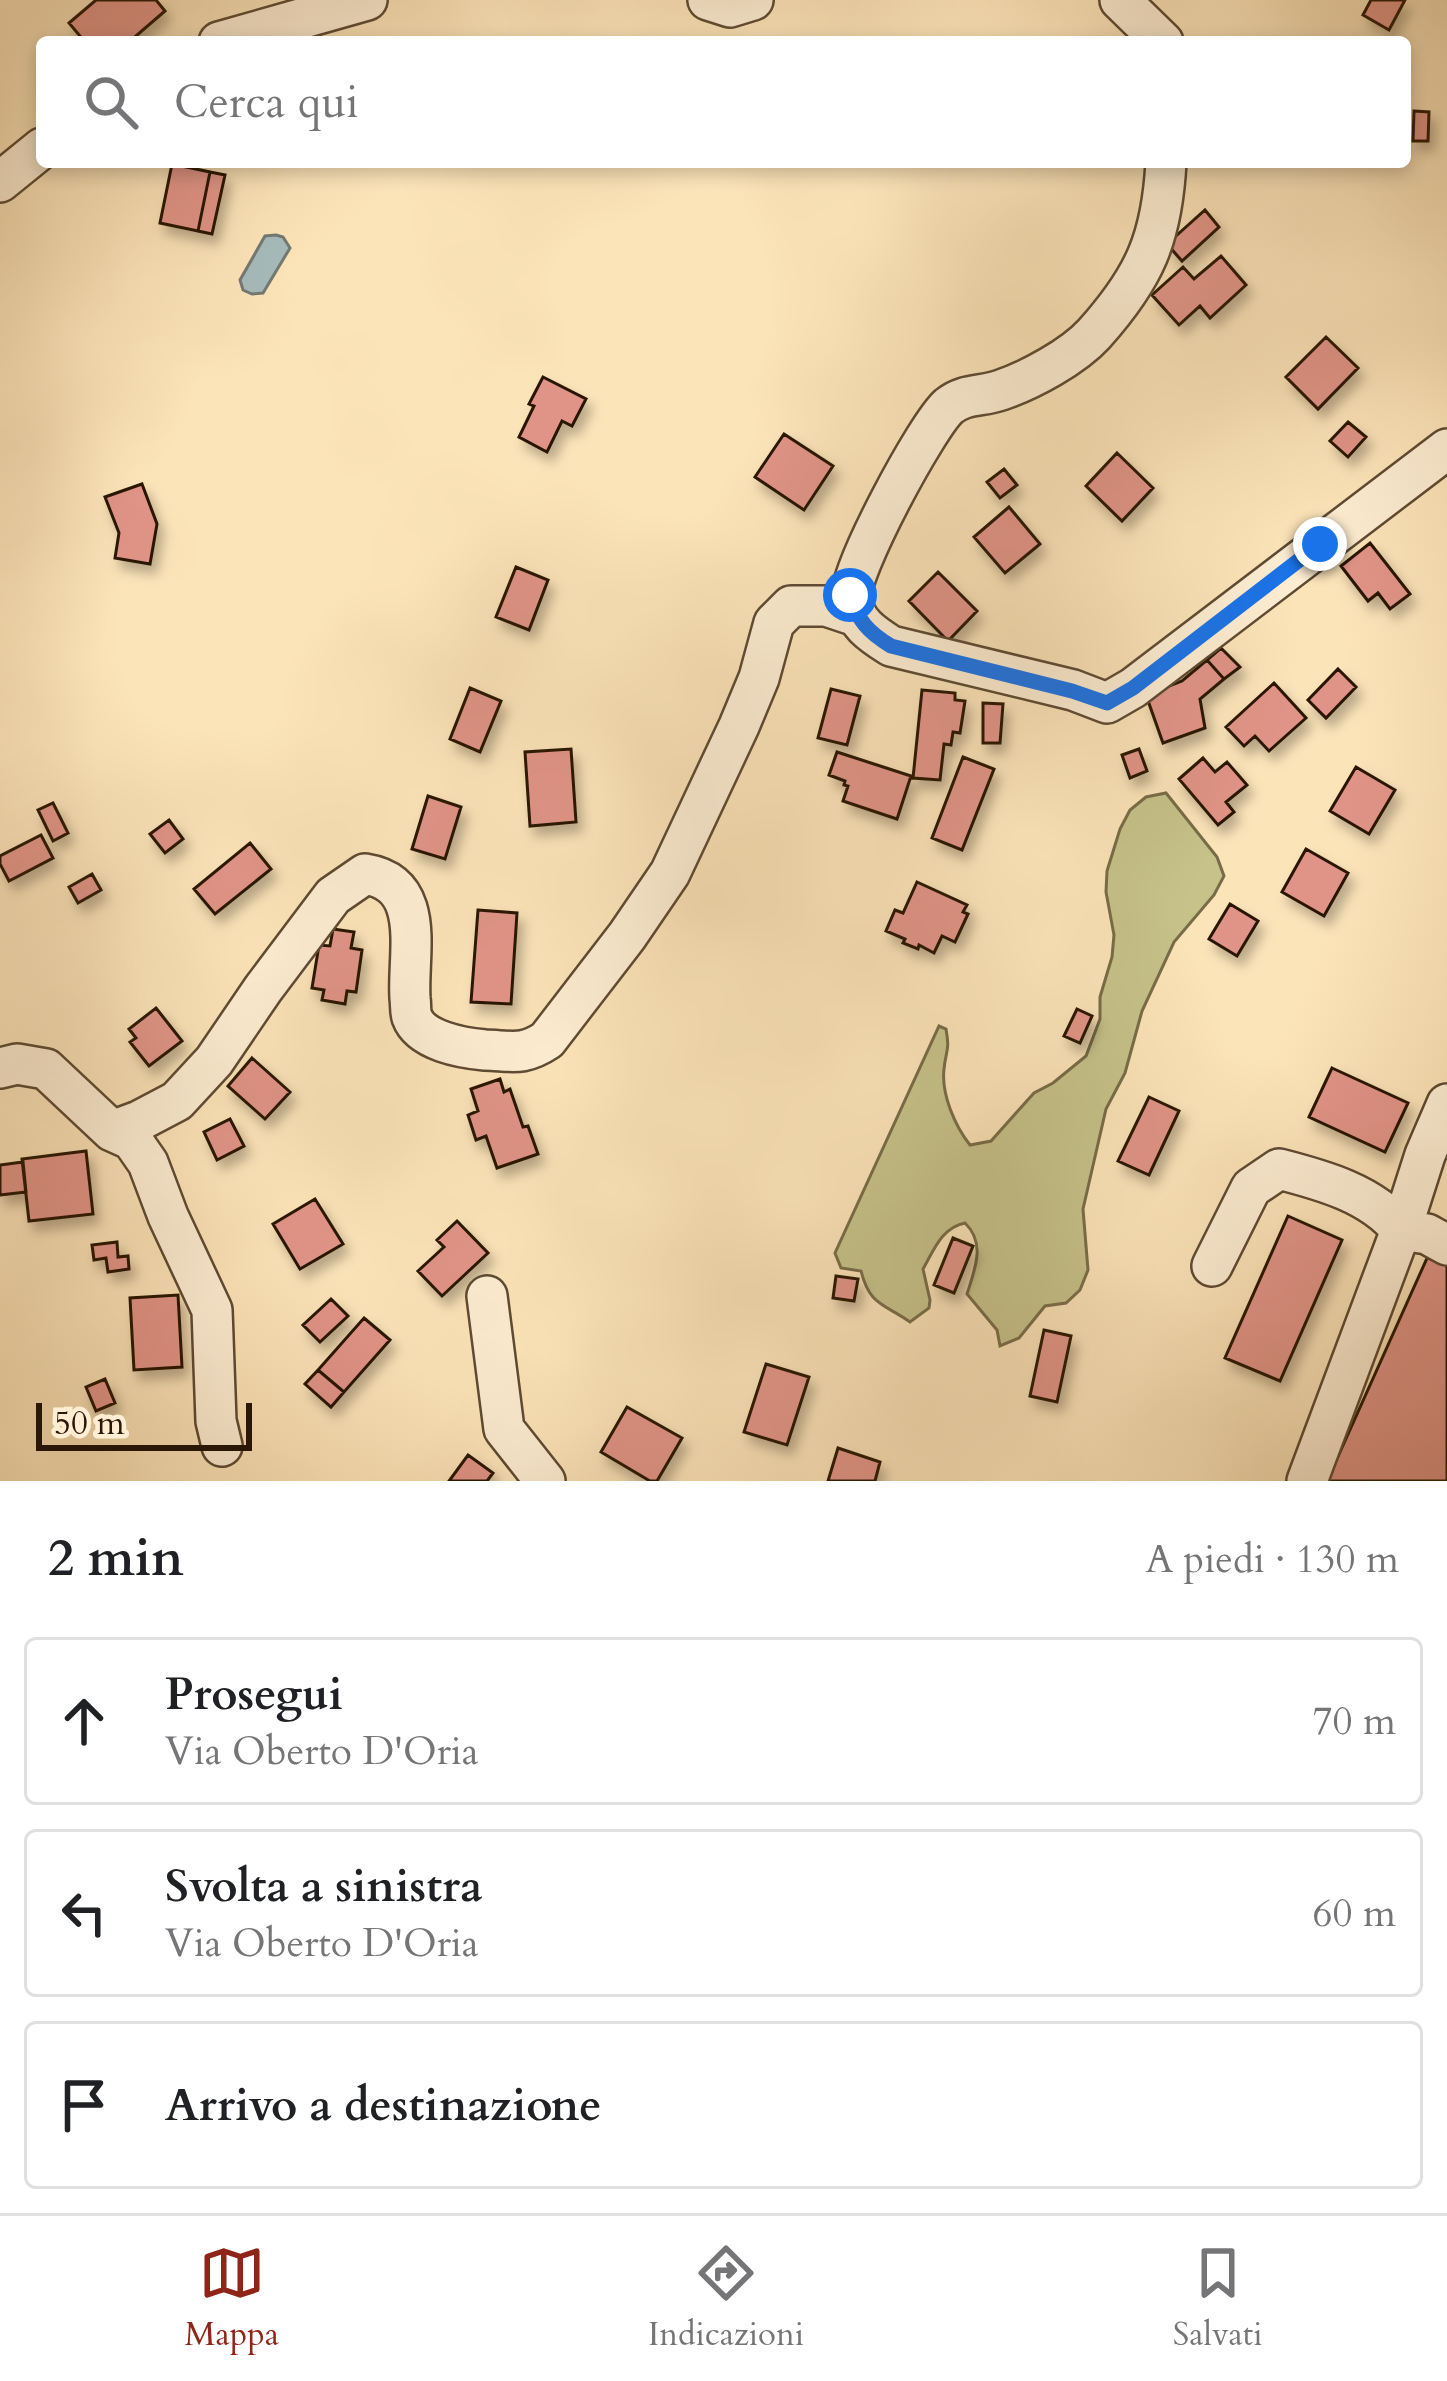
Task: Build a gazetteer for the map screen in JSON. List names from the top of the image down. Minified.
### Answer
{"scale_bar":"50 m","page":{"search":"Cerca qui","scale":"50 m","heading":["2 min","A piedi · 130 m"],"list":[["Prosegui","Via Oberto D'Oria","70 m"],["Svolta a sinistra","Via Oberto D'Oria","60 m"],"Arrivo a destinazione"],"nav":["Mappa","Indicazioni","Salvati"]}}
